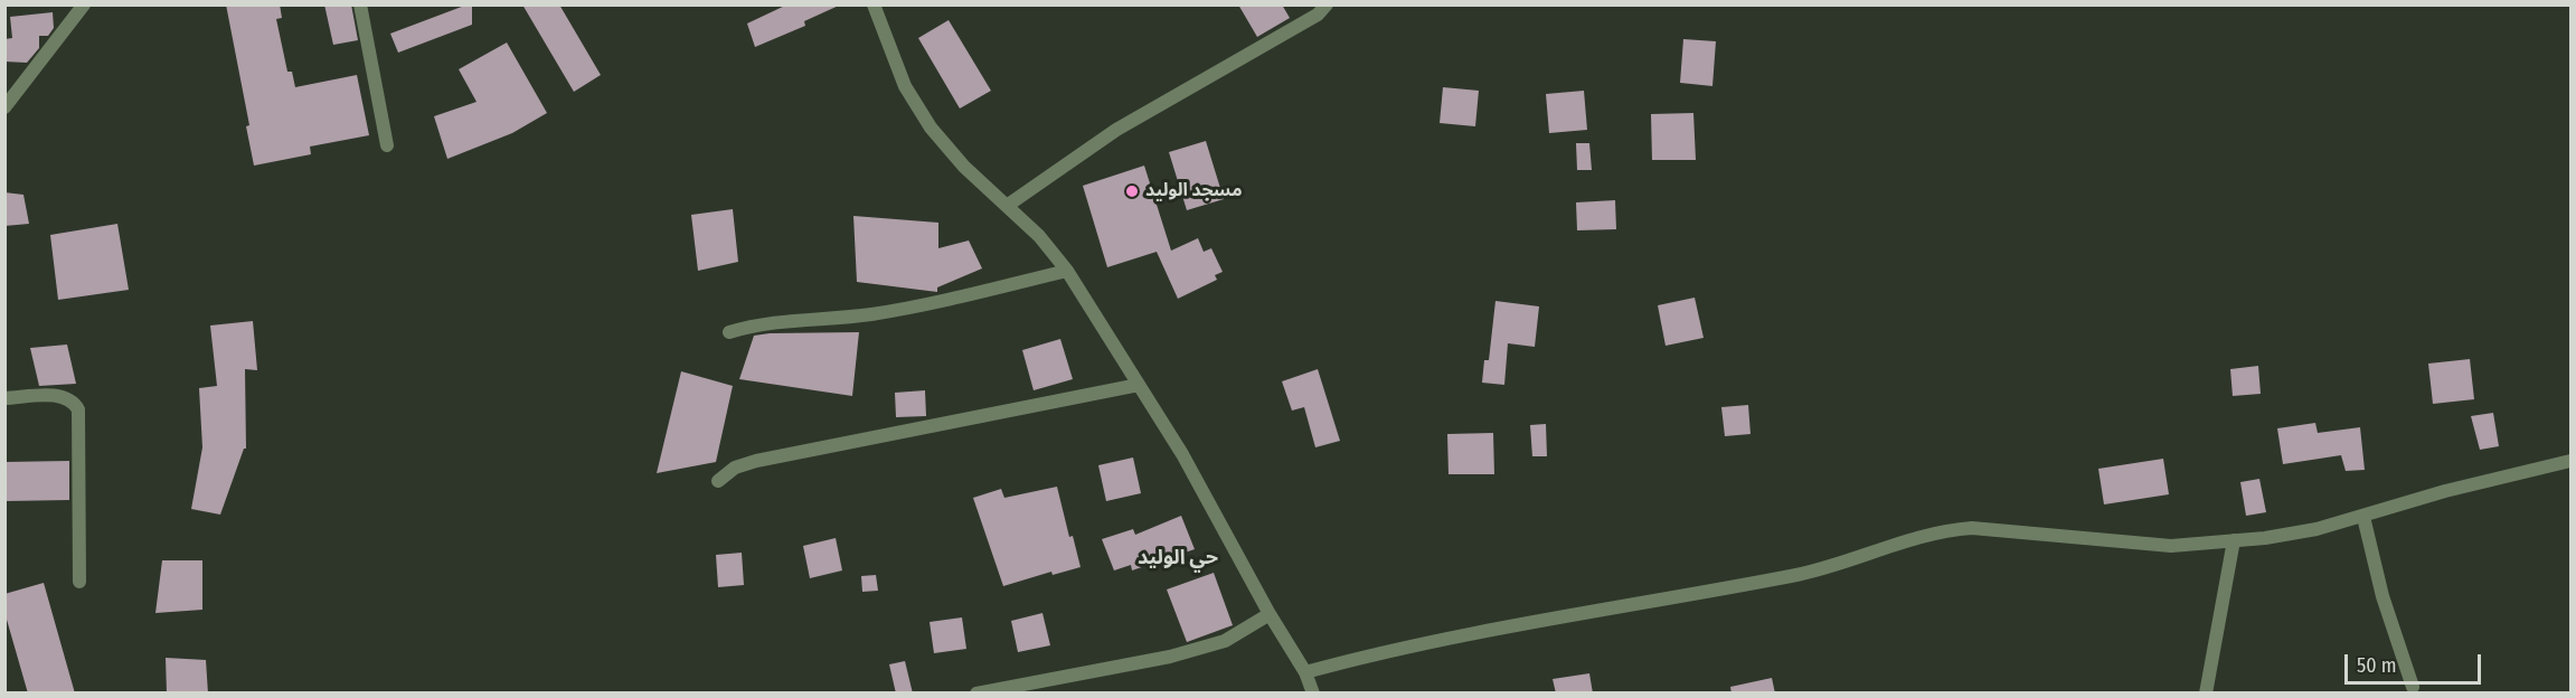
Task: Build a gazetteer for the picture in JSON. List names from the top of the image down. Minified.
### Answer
{"districts":["حي الوليد"],"places":["مسجد الوليد"],"scale_bar":"50 m"}
